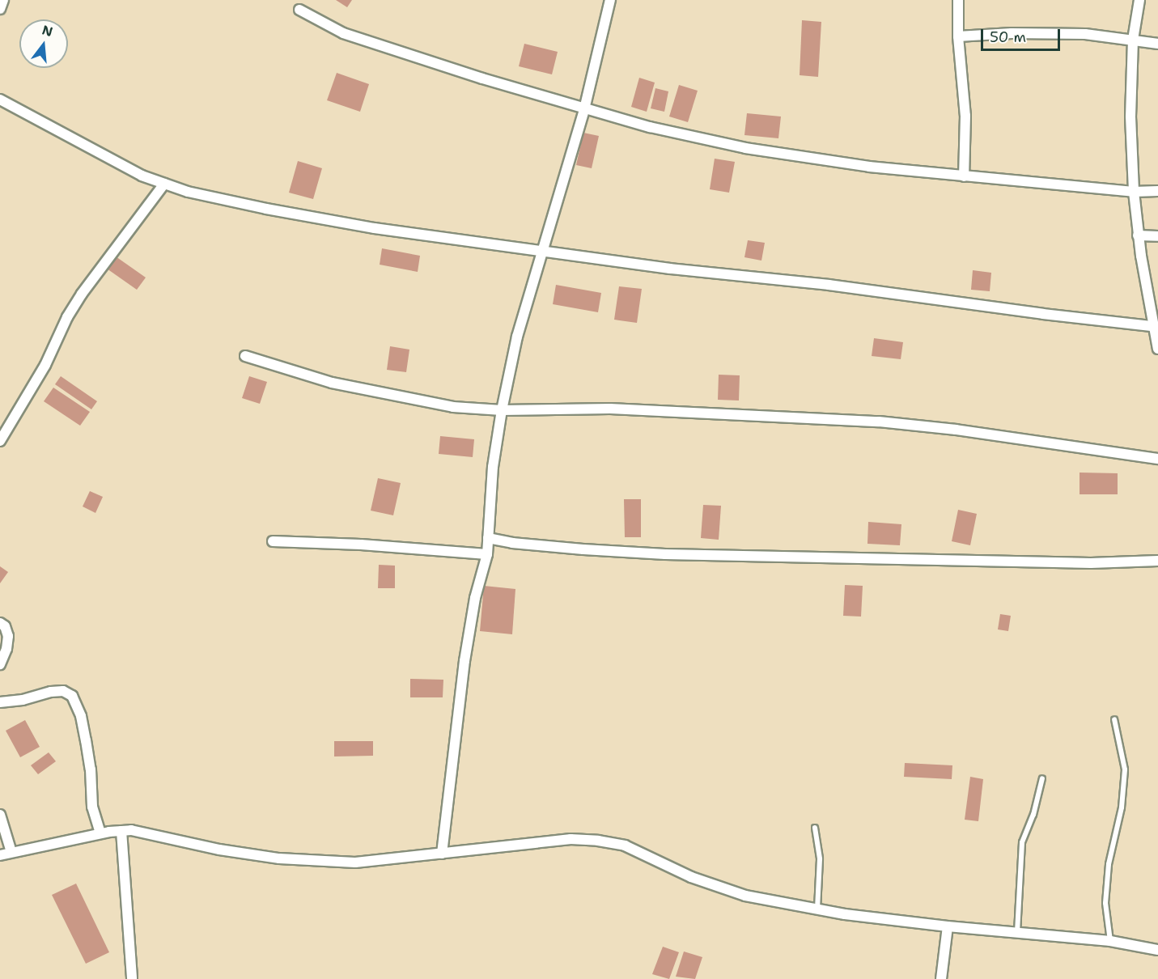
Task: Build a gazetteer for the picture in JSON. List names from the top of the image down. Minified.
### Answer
{"scale_bar":"50 m","north":"top"}
